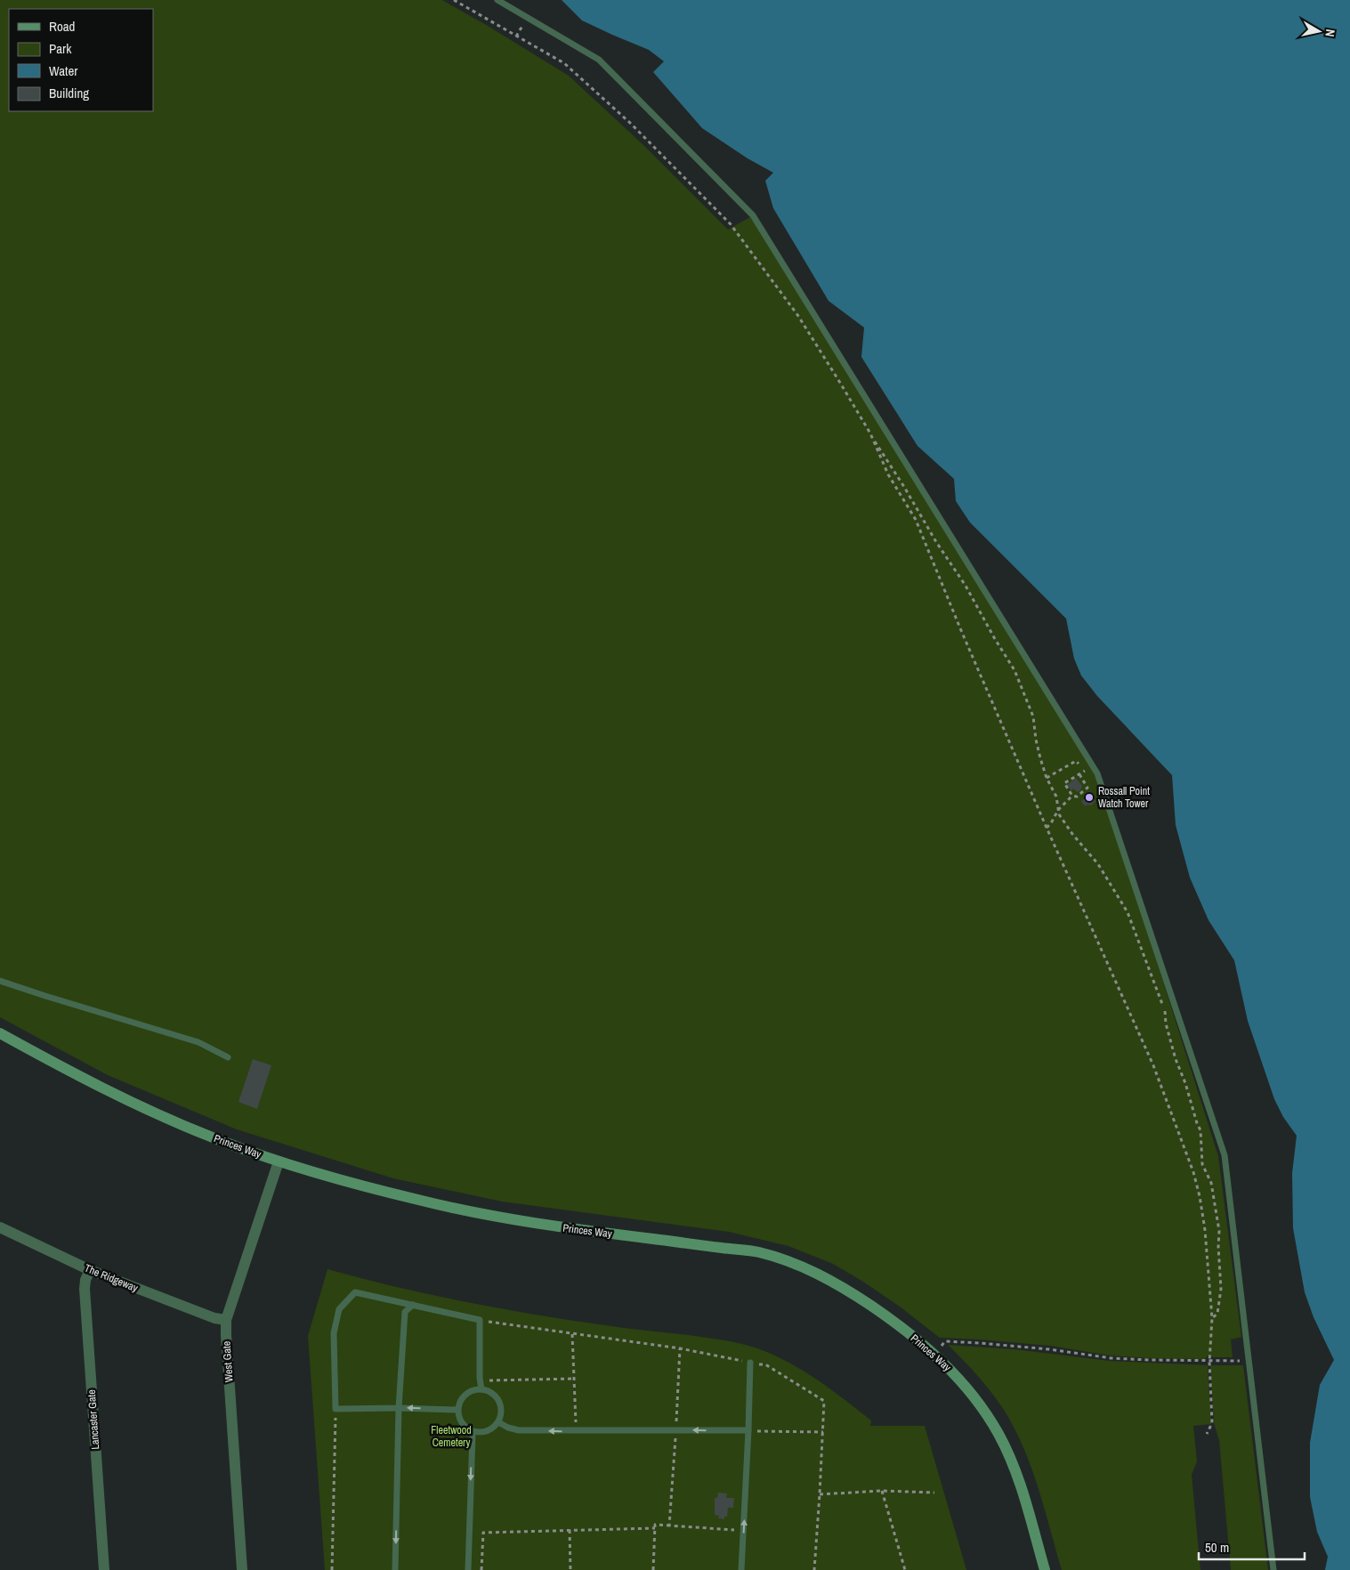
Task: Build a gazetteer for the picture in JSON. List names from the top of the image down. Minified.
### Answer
{"streets":{"street":["Princes Way","The Ridgeway","West Gate","Lancaster Gate"]},"crossings":[["Princes Way","West Gate"],["The Ridgeway","West Gate"],["The Ridgeway","Lancaster Gate"]],"parks":["Fleetwood Cemetery"],"places":["Rossall Point Watch Tower"],"legend":["Road","Park","Water","Building"],"scale_bar":"50 m","north":"right"}
